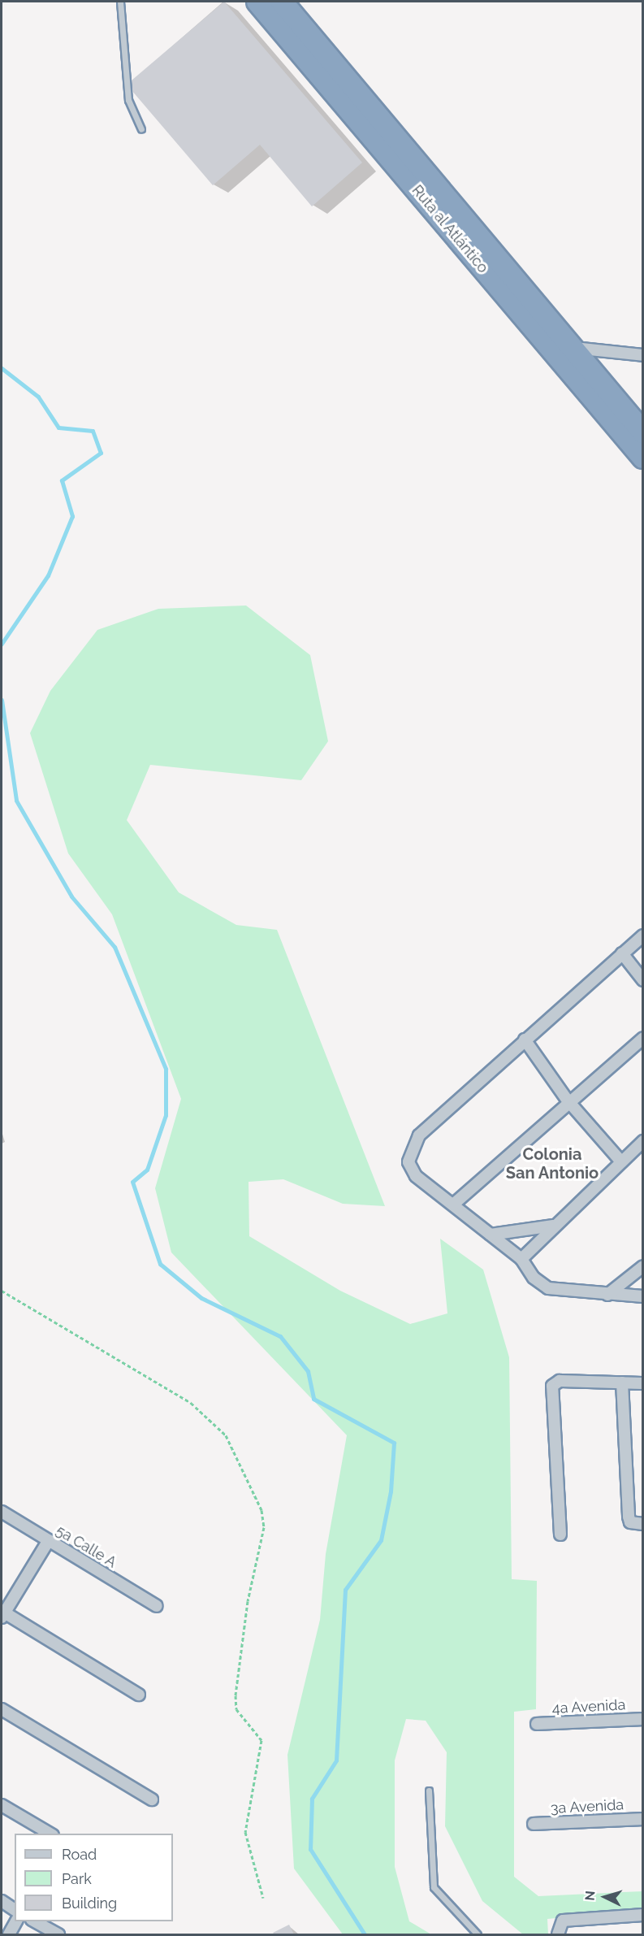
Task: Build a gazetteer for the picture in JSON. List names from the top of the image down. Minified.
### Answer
{"streets":{"highway":["Ruta al Atlántico"],"street":["5a Calle A","4a Avenida","3a Avenida"]},"districts":["Colonia San Antonio"],"legend":["Road","Park","Building"],"north":"left"}
